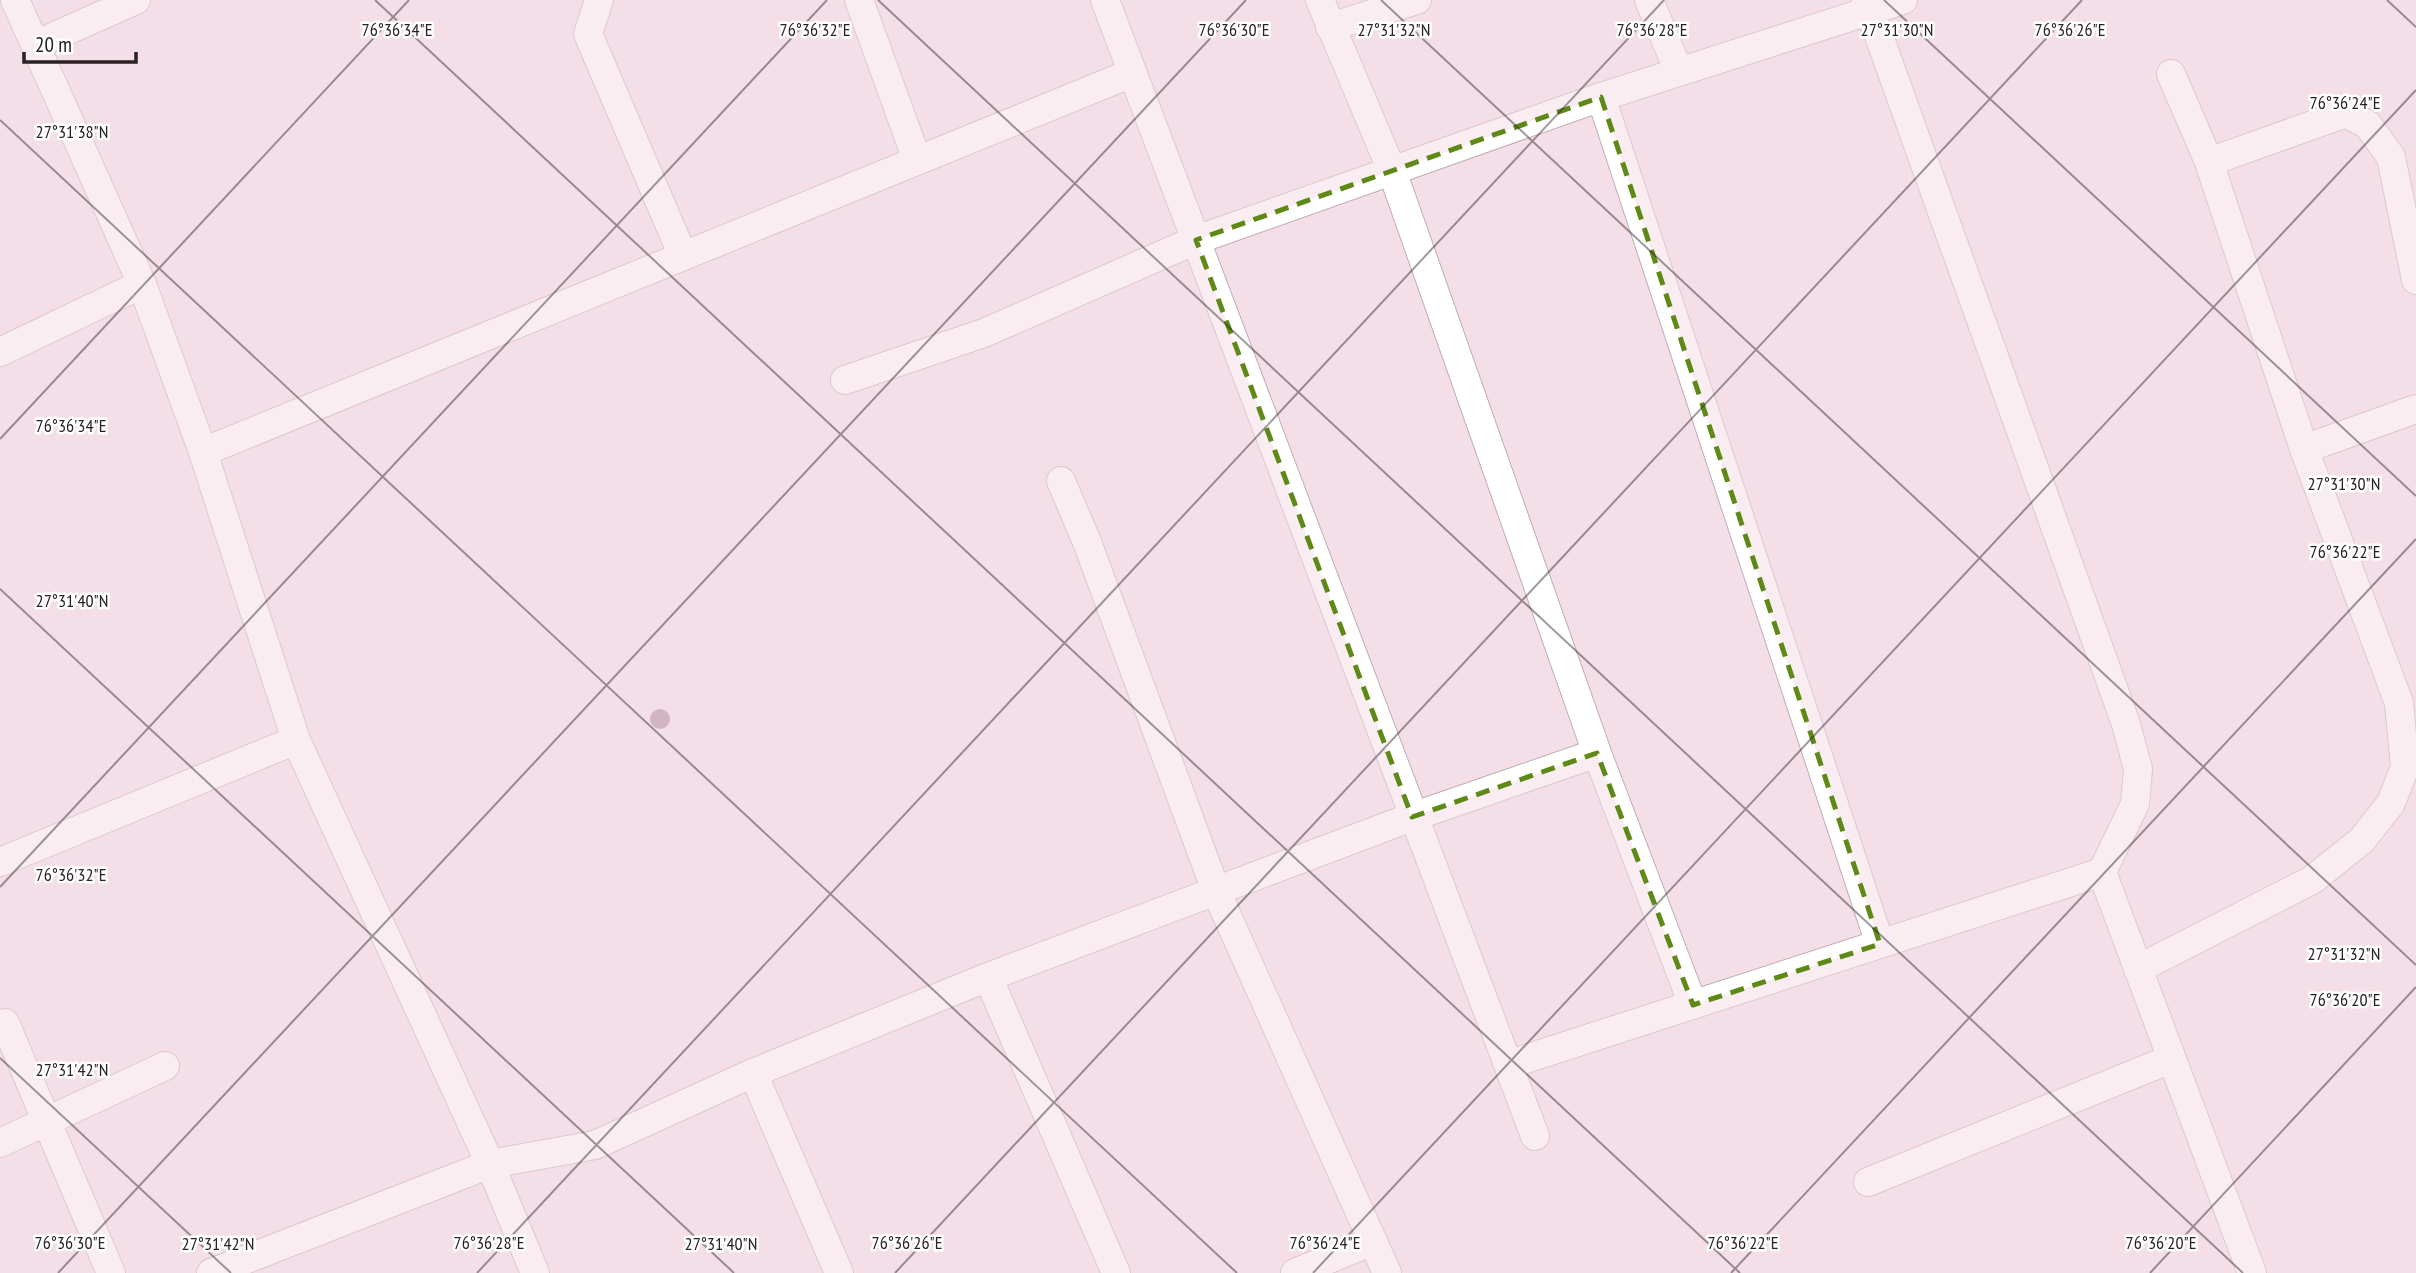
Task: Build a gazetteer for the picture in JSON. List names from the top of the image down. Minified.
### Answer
{"scale_bar":"20 m","coordinates":["27°31'30\"N","27°31'32\"N","76°36'34\"E","76°36'32\"E","76°36'30\"E","76°36'28\"E","76°36'26\"E","76°36'24\"E","27°31'38\"N","76°36'22\"E","27°31'40\"N","76°36'20\"E","27°31'42\"N"]}
